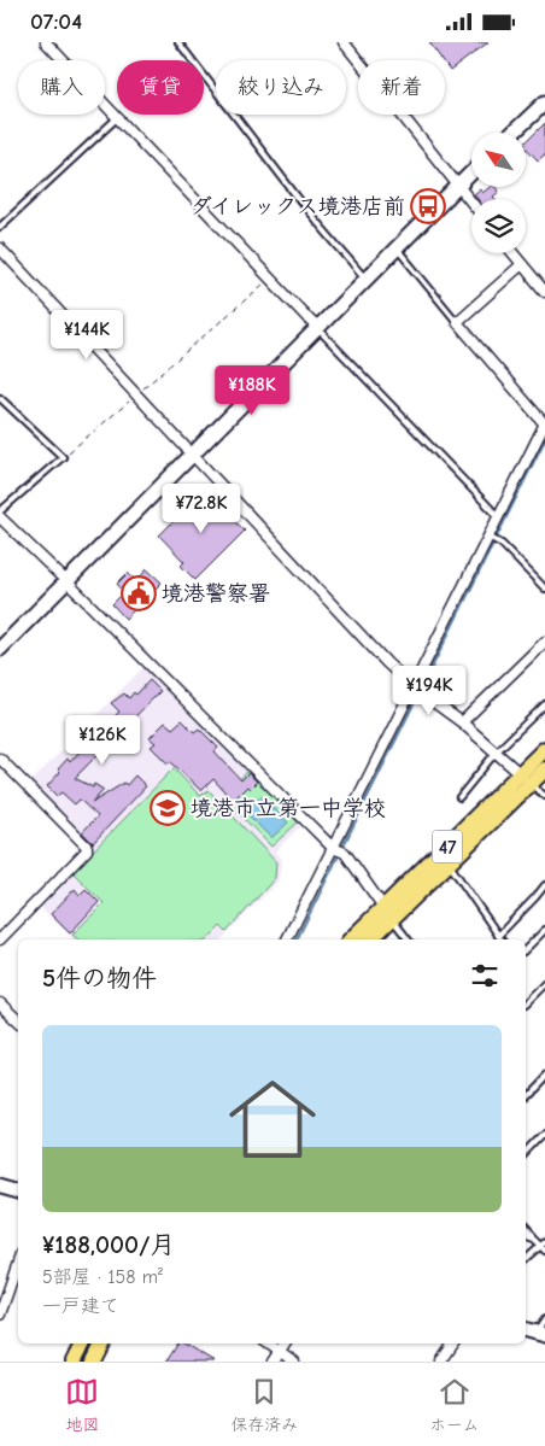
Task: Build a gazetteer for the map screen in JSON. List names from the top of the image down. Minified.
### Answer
{"streets":{"main road":["47"]},"places":{"bus stop":["ダイレックス境港店前"],"public building":["境港警察署"],"school or university":["境港市立第一中学校"]},"north":"top left","page":{"status":"07:04","chip":["購入","賃貸","絞り込み","新着"],"price":["¥144K","¥188K","¥72.8K","¥194K","¥126K"],"heading":"5件の物件","list":[{"name":"¥188,000/月","note":"5部屋 · 158 m² · 一戸建て"}],"tabs":["地図","保存済み","ホーム"]}}
